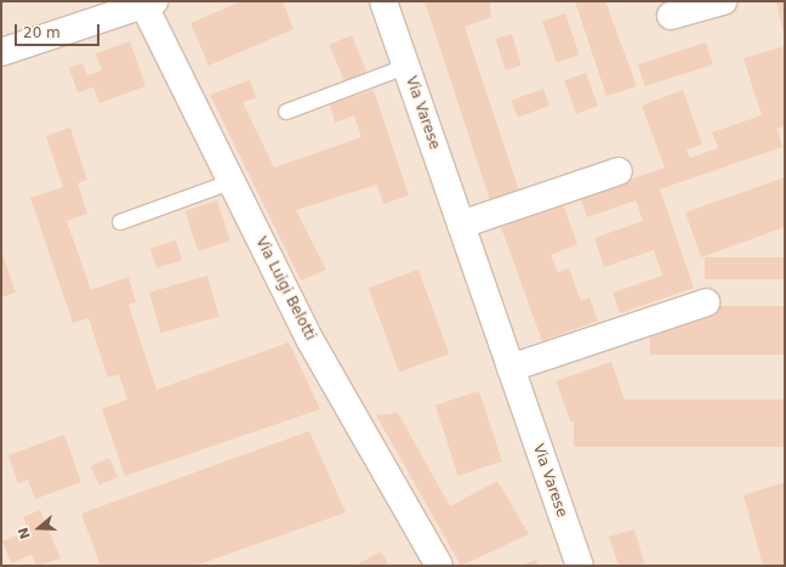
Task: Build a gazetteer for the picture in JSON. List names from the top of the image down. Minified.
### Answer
{"streets":{"street":["Via Varese","Via Luigi Belotti"]},"scale_bar":"20 m","north":"left"}
